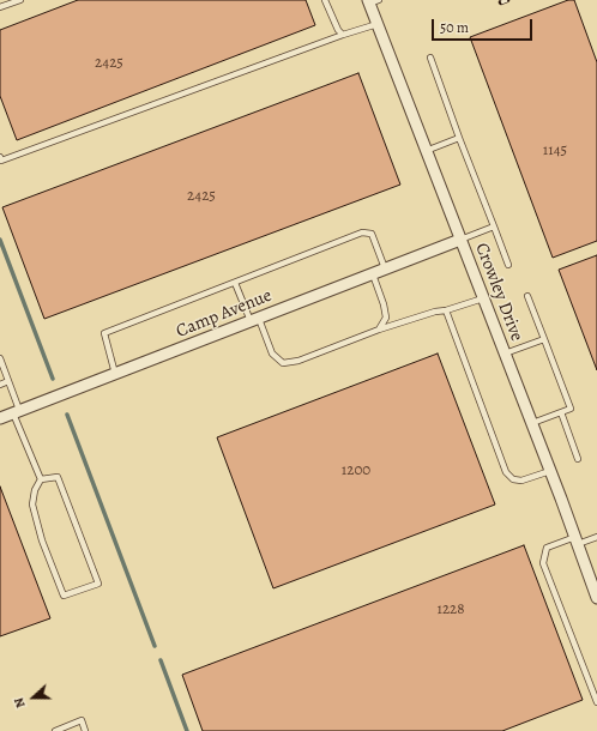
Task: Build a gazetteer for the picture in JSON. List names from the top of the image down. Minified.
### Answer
{"streets":{"street":["Crowley Drive","Camp Avenue"]},"crossings":[["Crowley Drive","Camp Avenue"]],"house_numbers":["2425","1145","2425","1200","1228"],"scale_bar":"50 m","north":"left"}
